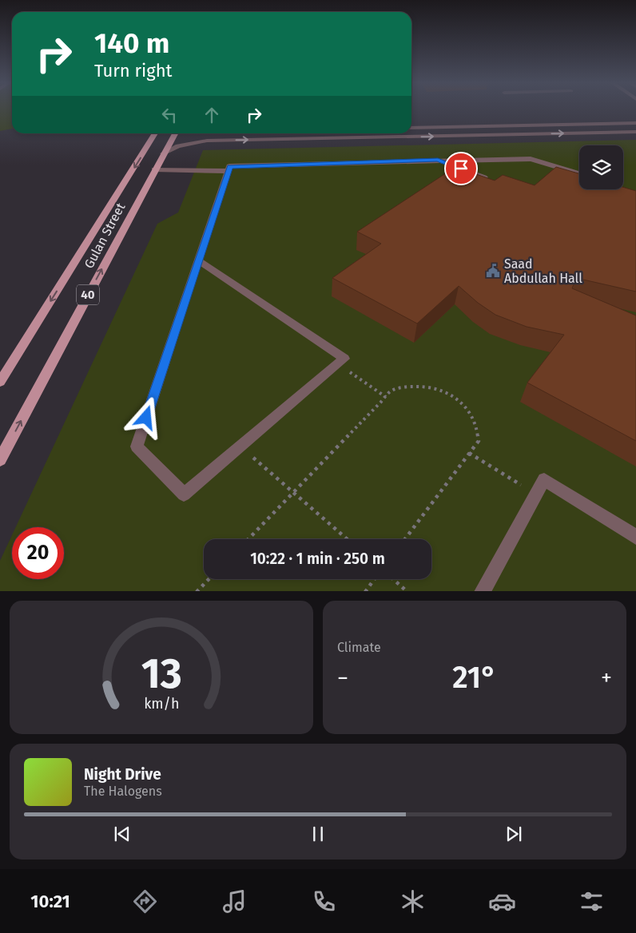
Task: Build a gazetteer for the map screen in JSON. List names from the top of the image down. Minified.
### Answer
{"streets":{"main road":["Gulan Street","40"]},"places":{"public building":["Saad Abdullah Hall"]},"page":{"turn":["140 m","Turn right"],"limit":"20","trip":"10:22 · 1 min · 250 m","tile":"Climate","heat":["−","21°","+"],"song":["Night Drive","The Halogens"],"tabs":"10:21","gauge":["13","km/h"]}}
